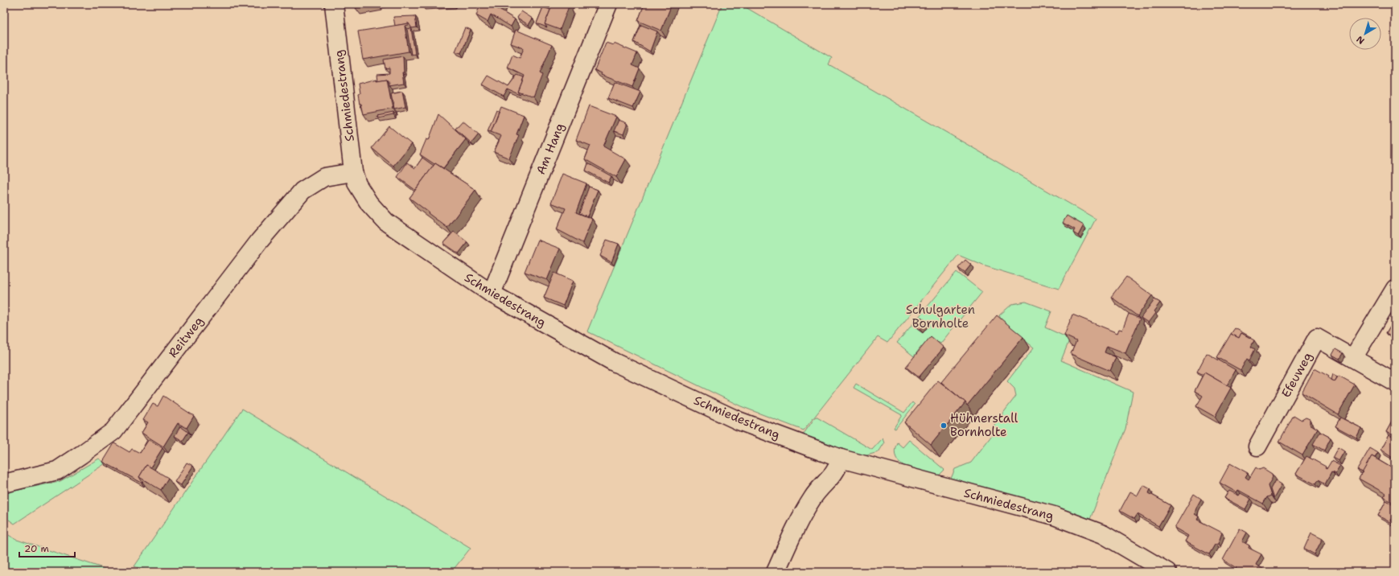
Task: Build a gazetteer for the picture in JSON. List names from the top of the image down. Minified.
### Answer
{"streets":{"street":["Schmiedestrang","Am Hang","Reitweg","Efeuweg"]},"crossings":[["Schmiedestrang","Am Hang"],["Schmiedestrang","Reitweg"]],"parks":["Schulgarten Bornholte"],"places":["Hühnerstall Bornholte"],"scale_bar":"20 m","north":"bottom left"}
